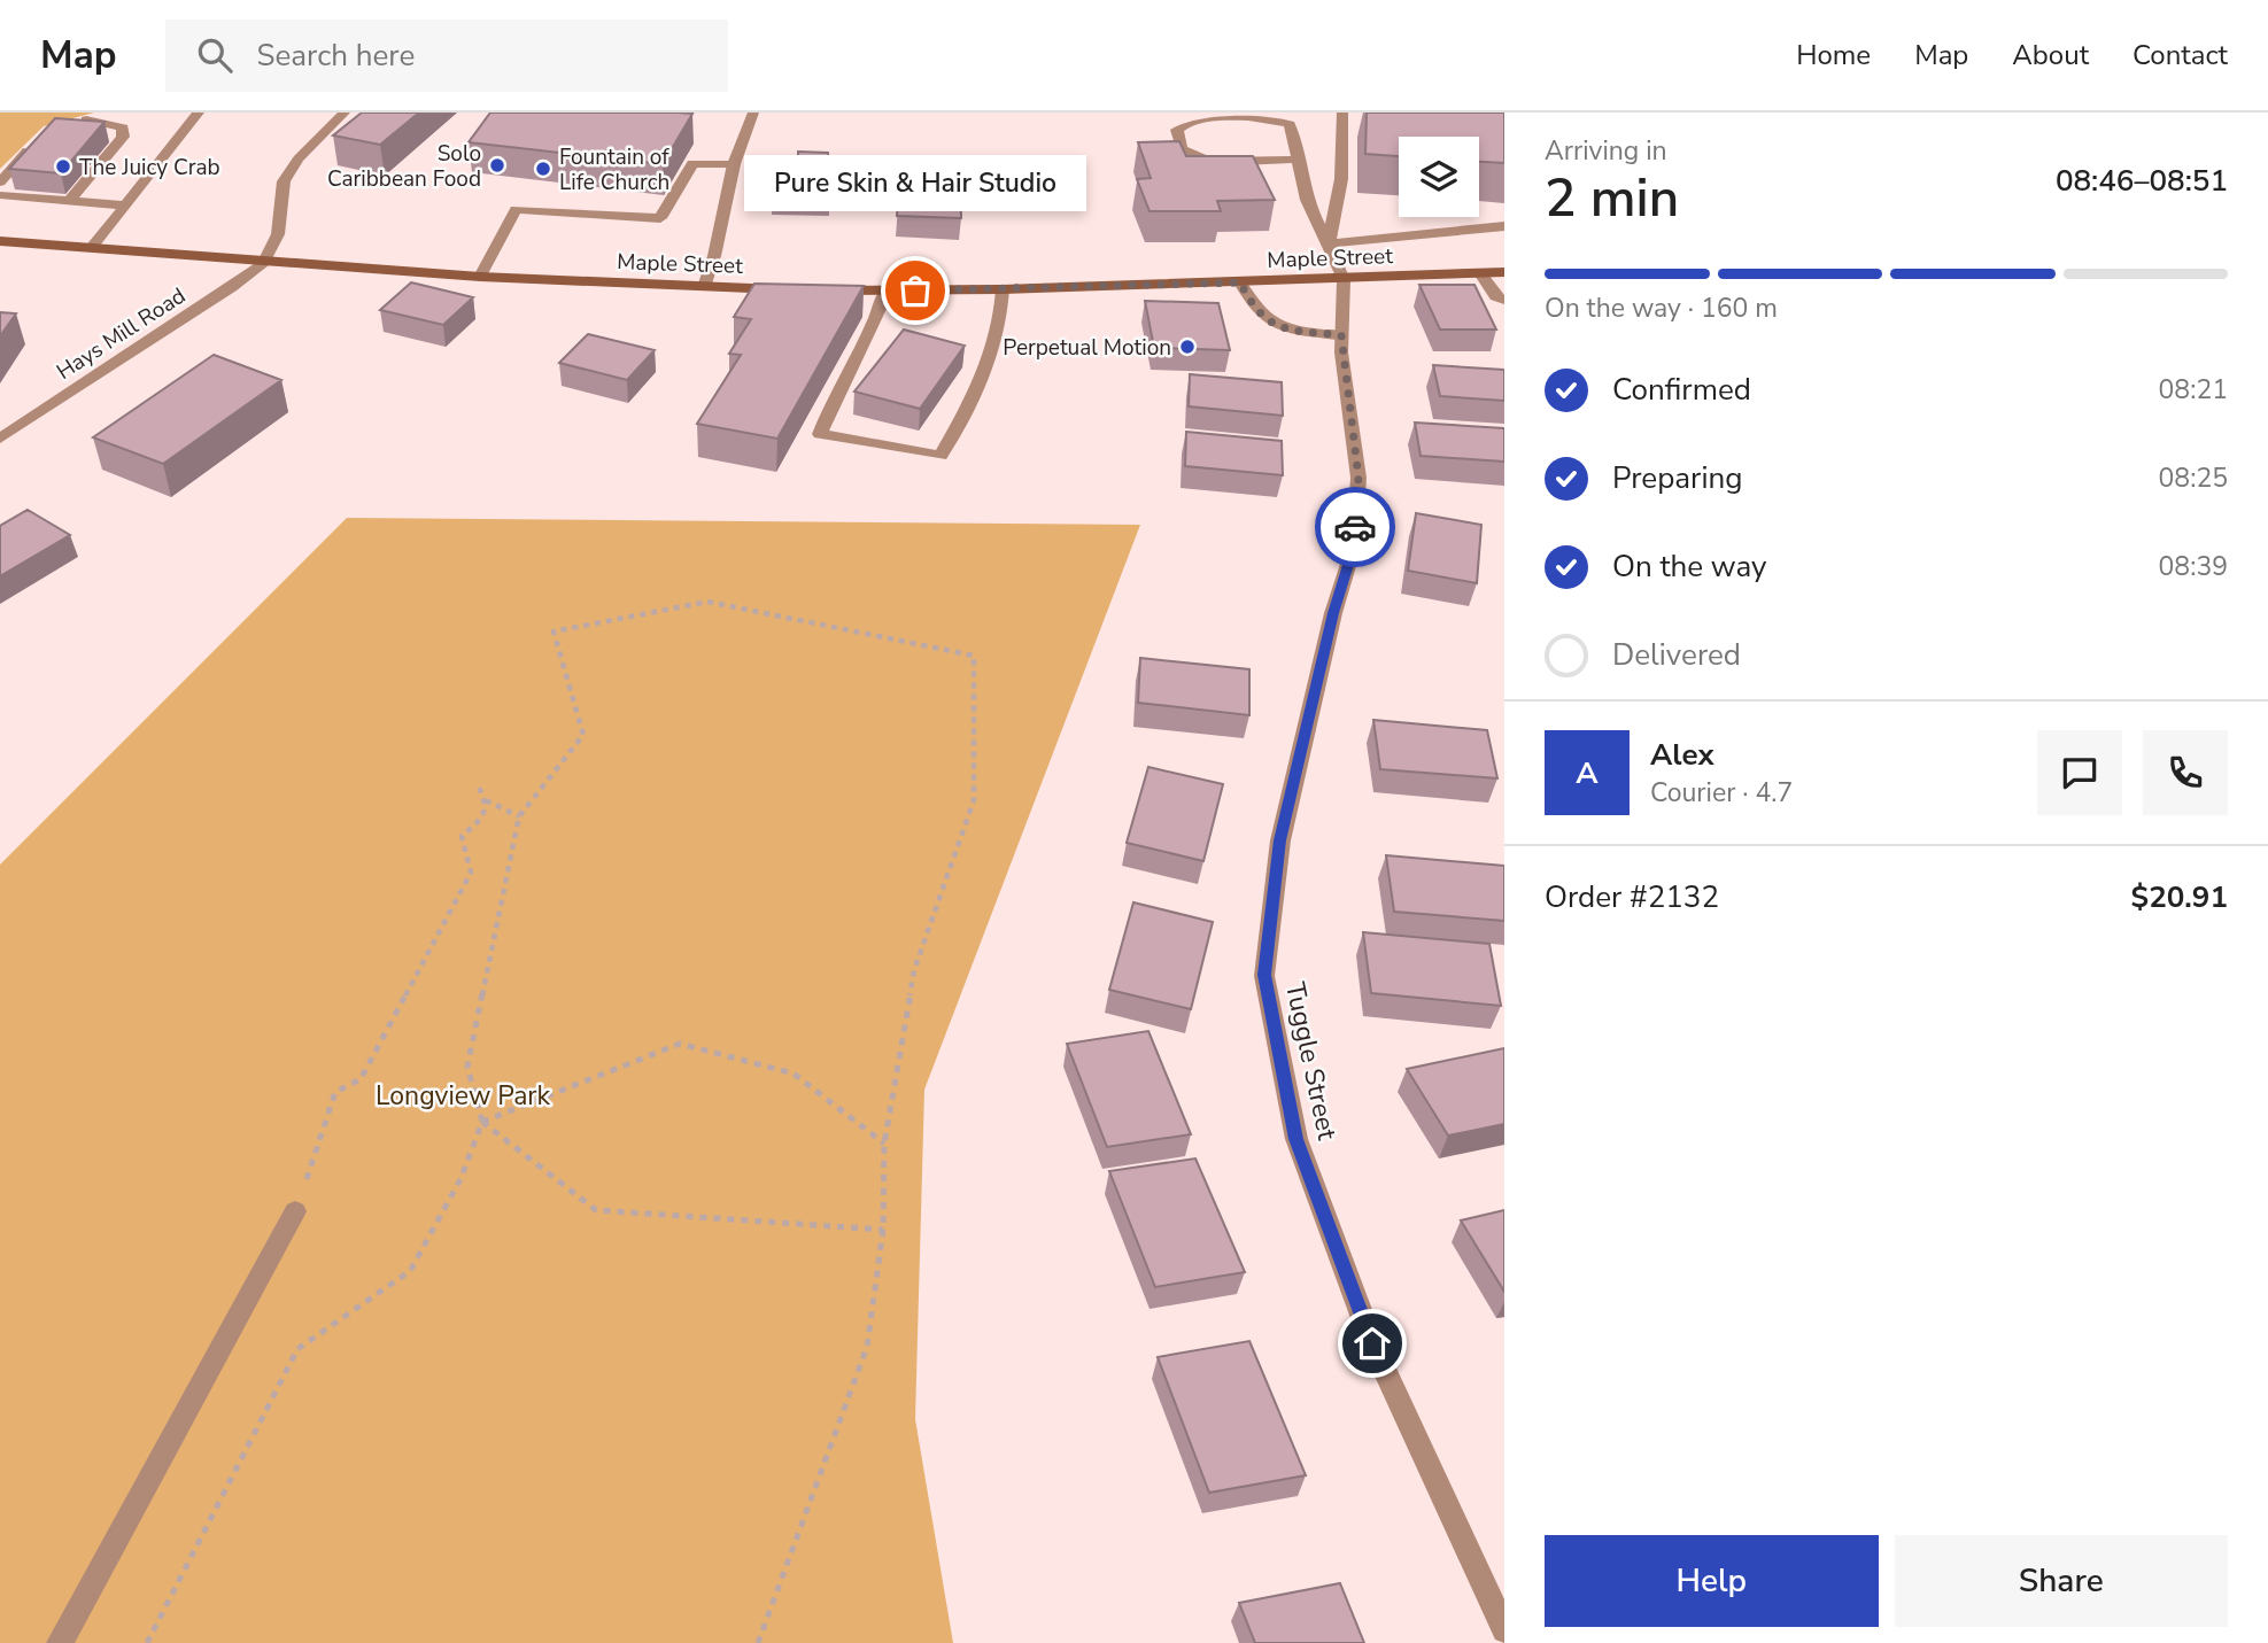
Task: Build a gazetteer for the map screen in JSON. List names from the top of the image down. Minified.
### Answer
{"streets":{"main road":["Maple Street"],"street":["Hays Mill Road","Tuggle Street"]},"crossings":[["Maple Street","Hays Mill Road"],["Maple Street","Tuggle Street"]],"parks":["Longview Park"],"places":["Solo Caribbean Food","The Juicy Crab","Fountain of Life Church","Pure Skin & Hair Studio","Perpetual Motion"],"page":{"header":"Map","search":"Search here","nav":["Home","Map","About","Contact"],"heading":["2 min","Arriving in","08:46–08:51"],"panel":["Alex","Courier · 4.7","Order #2132","$20.91"],"bubble":"Pure Skin & Hair Studio","bar":"On the way · 160 m","list":[["Confirmed","08:21"],["Preparing","08:25"],["On the way","08:39"],"Delivered"],"round":"A","buttons":["Help","Share"]}}
